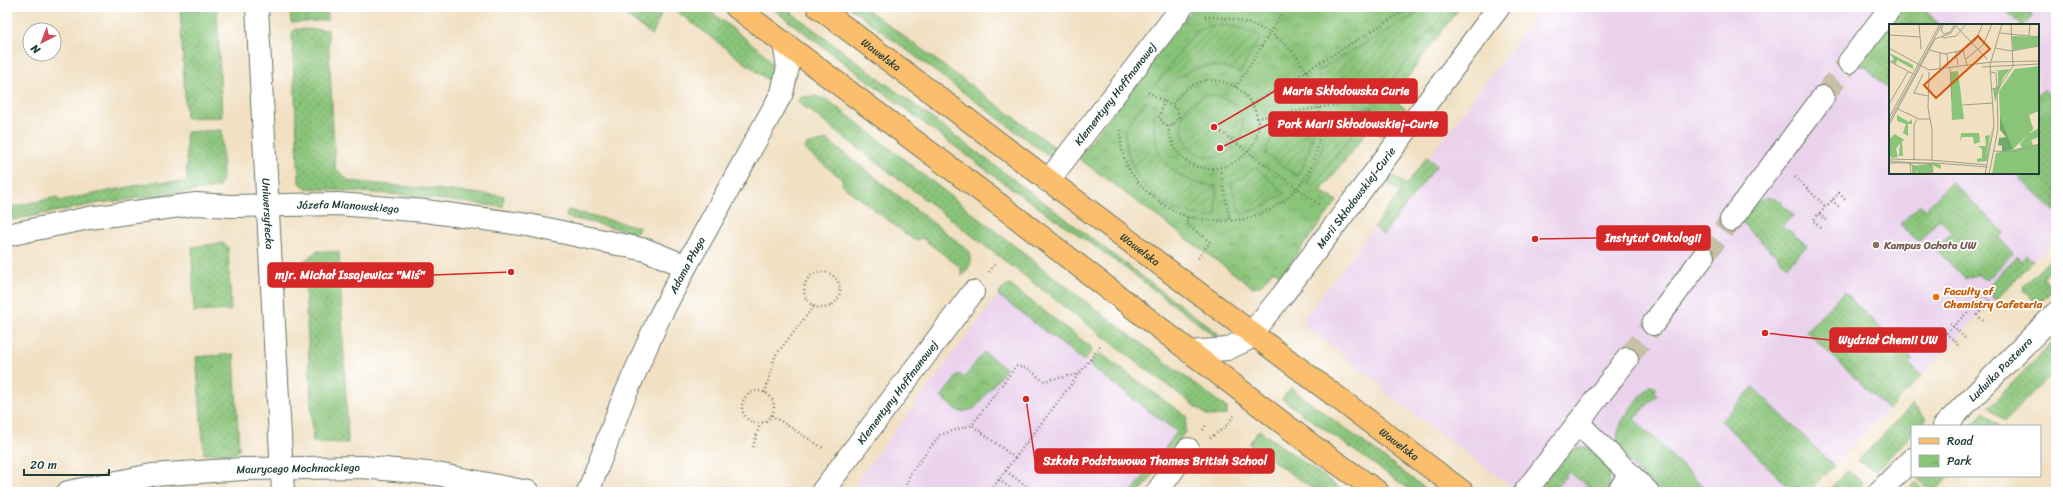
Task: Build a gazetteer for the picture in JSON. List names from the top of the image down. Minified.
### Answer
{"streets":{"main road":["Wawelska"],"street":["Klementyny Hoffmanowej","Marii Skłodowskiej-Curie","Józefa Mianowskiego","Uniwersytecka","Adama Pługa","Ludwika Pasteura","Maurycego Mochnackiego"]},"crossings":[["Wawelska","Klementyny Hoffmanowej"],["Wawelska","Marii Skłodowskiej-Curie"],["Józefa Mianowskiego","Uniwersytecka"],["Józefa Mianowskiego","Adama Pługa"],["Uniwersytecka","Maurycego Mochnackiego"]],"places":["Marie Skłodowska Curie","Park Marii Skłodowskiej-Curie","Instytut Onkologii","Kampus Ochota UW","mjr. Michał Issajewicz \"Miś\"","Faculty of Chemistry Cafeteria","Wydział Chemii UW","Szkoła Podstawowa Thames British School"],"legend":["Road","Park"],"scale_bar":"20 m","north":"bottom left"}
